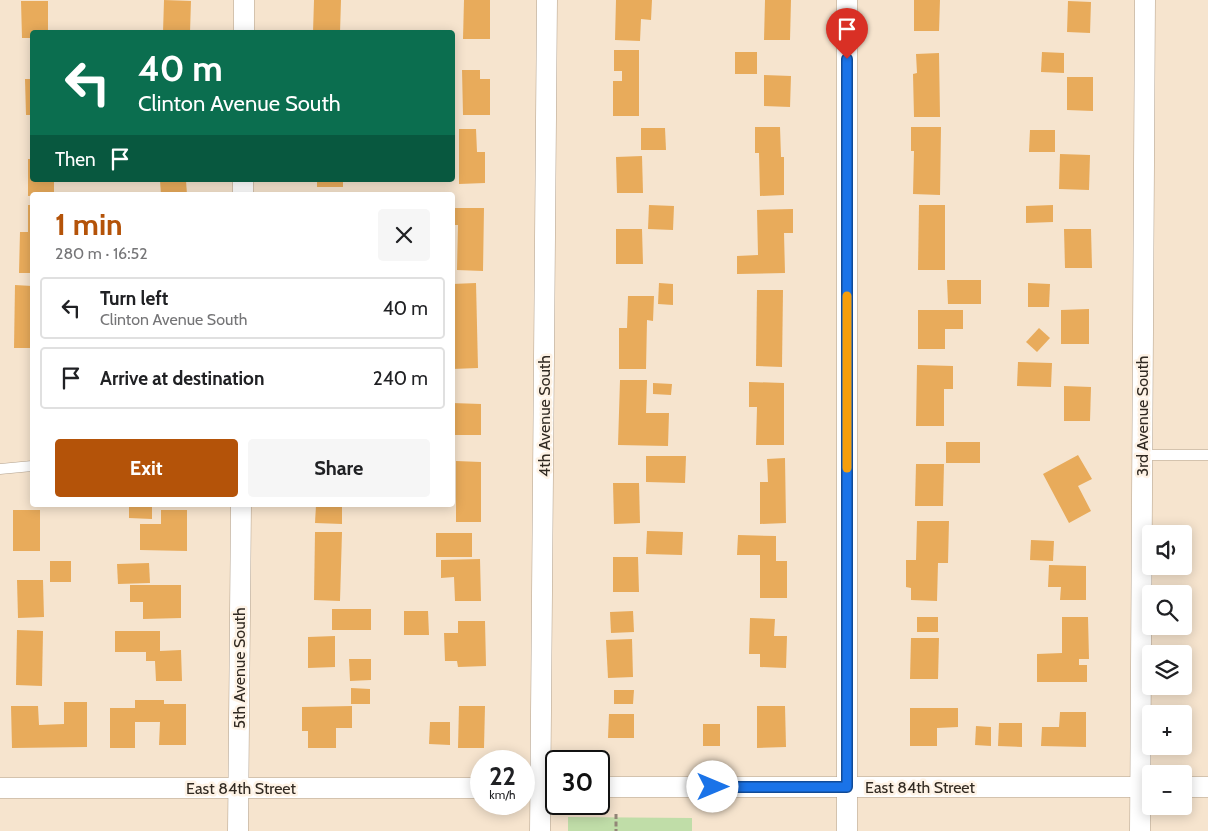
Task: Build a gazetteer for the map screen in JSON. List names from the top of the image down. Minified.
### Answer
{"streets":{"street":["4th Avenue South","3rd Avenue South","5th Avenue South","East 84th Street"]},"crossings":[["5th Avenue South","East 84th Street"]],"page":{"turn":["40 m","Clinton Avenue South"],"then":"Then","heading":["1 min","280 m · 16:52"],"list":[{"name":"Turn left","note":"Clinton Avenue South","value":"40 m"},{"name":"Arrive at destination","value":"240 m"}],"buttons":["Exit","Share"],"map_buttons":["+","−"],"speed":"22 km/h","limit":"30"}}
